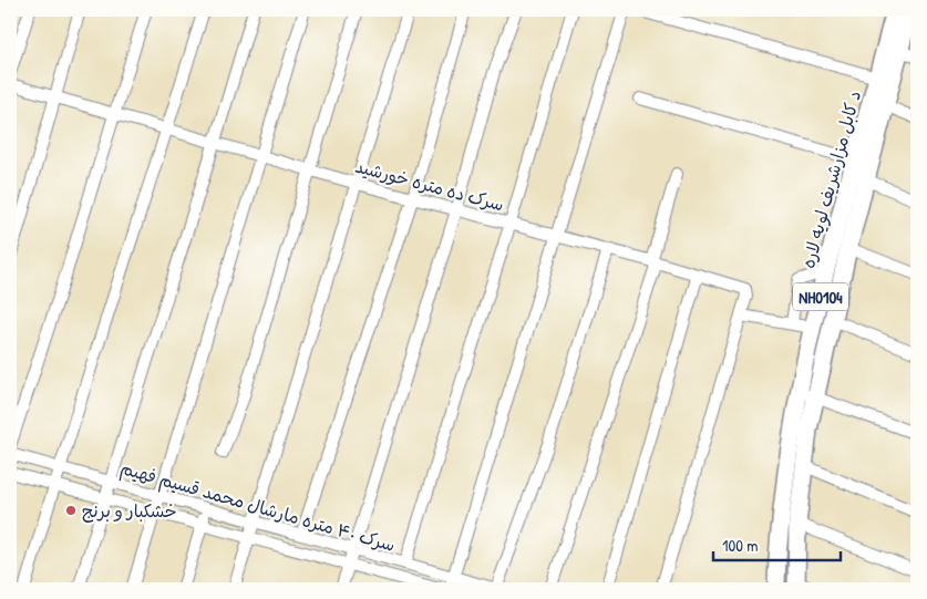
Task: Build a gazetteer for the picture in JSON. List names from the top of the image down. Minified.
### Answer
{"streets":{"highway":["د کابل مزارشریف لویه لاره","NH0104"],"street":["سرک ده متره خورشید","سرک ۴۰ متره مارشال محمد قسیم فهیم"]},"places":["خشکبار و برنج"],"scale_bar":"100 m"}
